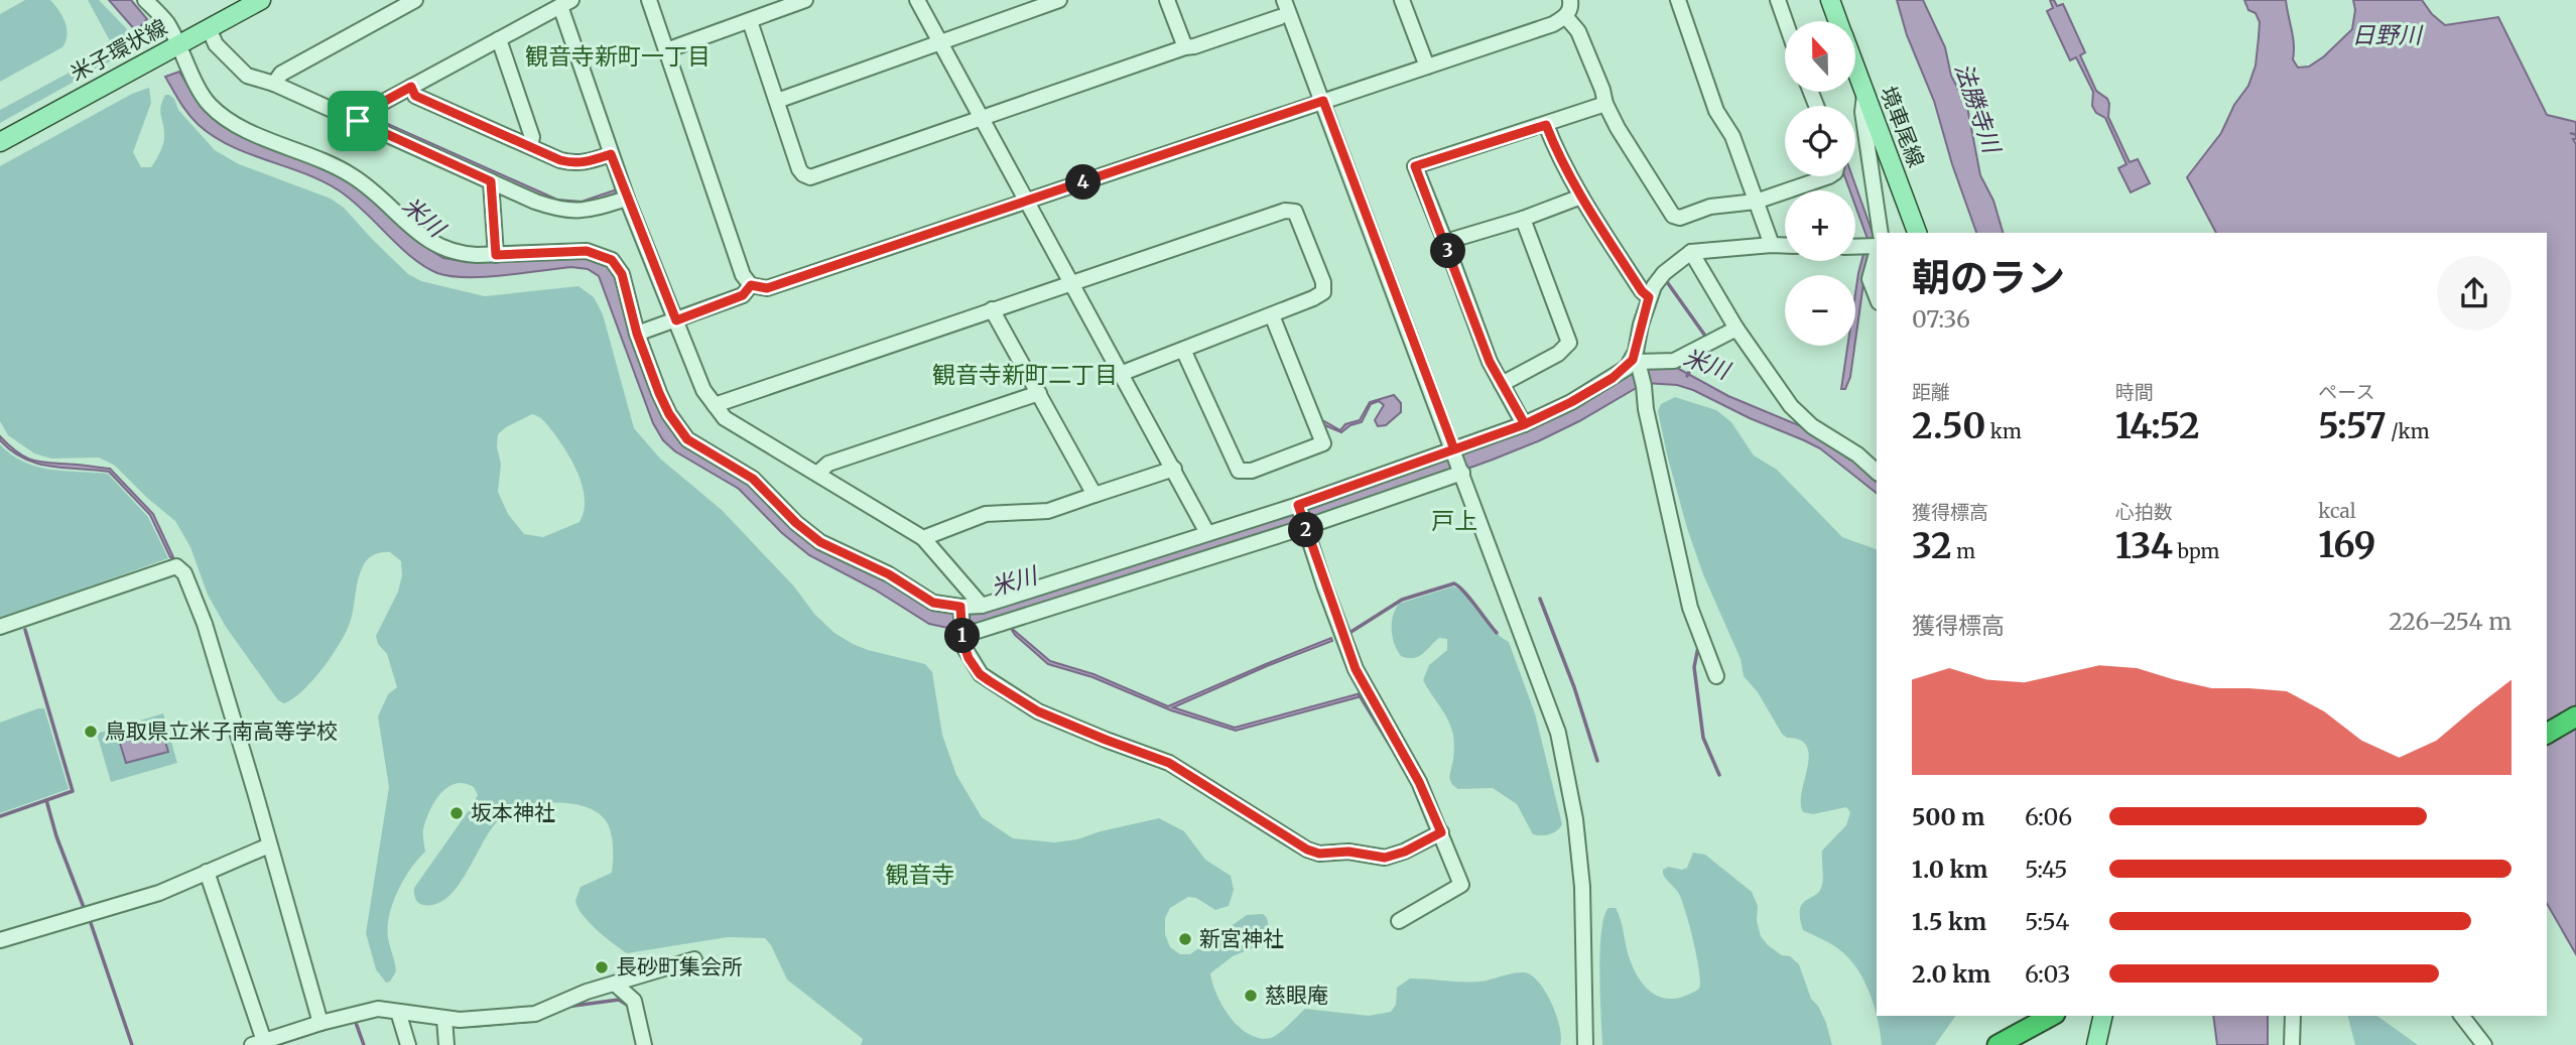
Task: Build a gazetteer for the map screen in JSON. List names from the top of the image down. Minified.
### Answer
{"streets":{"main road":["米子環状線","境車尾線"]},"districts":["観音寺新町一丁目","観音寺新町二丁目","戸上","観音寺"],"water":["日野川","法勝寺川","米川"],"places":["鳥取県立米子南高等学校","坂本神社","新宮神社","長砂町集会所","慈眼庵"],"north":"top","page":{"map_buttons":["+","−"],"pins":["4","3","2","1"],"heading":["朝のラン","07:36"],"stats":[["距離","2.50 km"],["時間","14:52"],["ペース","5:57 /km"],["獲得標高","32 m"],["心拍数","134 bpm"],["kcal","169"]],"chart":["獲得標高","226–254 m"],"list":[{"name":"500 m","note":"6:06"},{"name":"1.0 km","note":"5:45"},{"name":"1.5 km","note":"5:54"},{"name":"2.0 km","note":"6:03"}]}}
